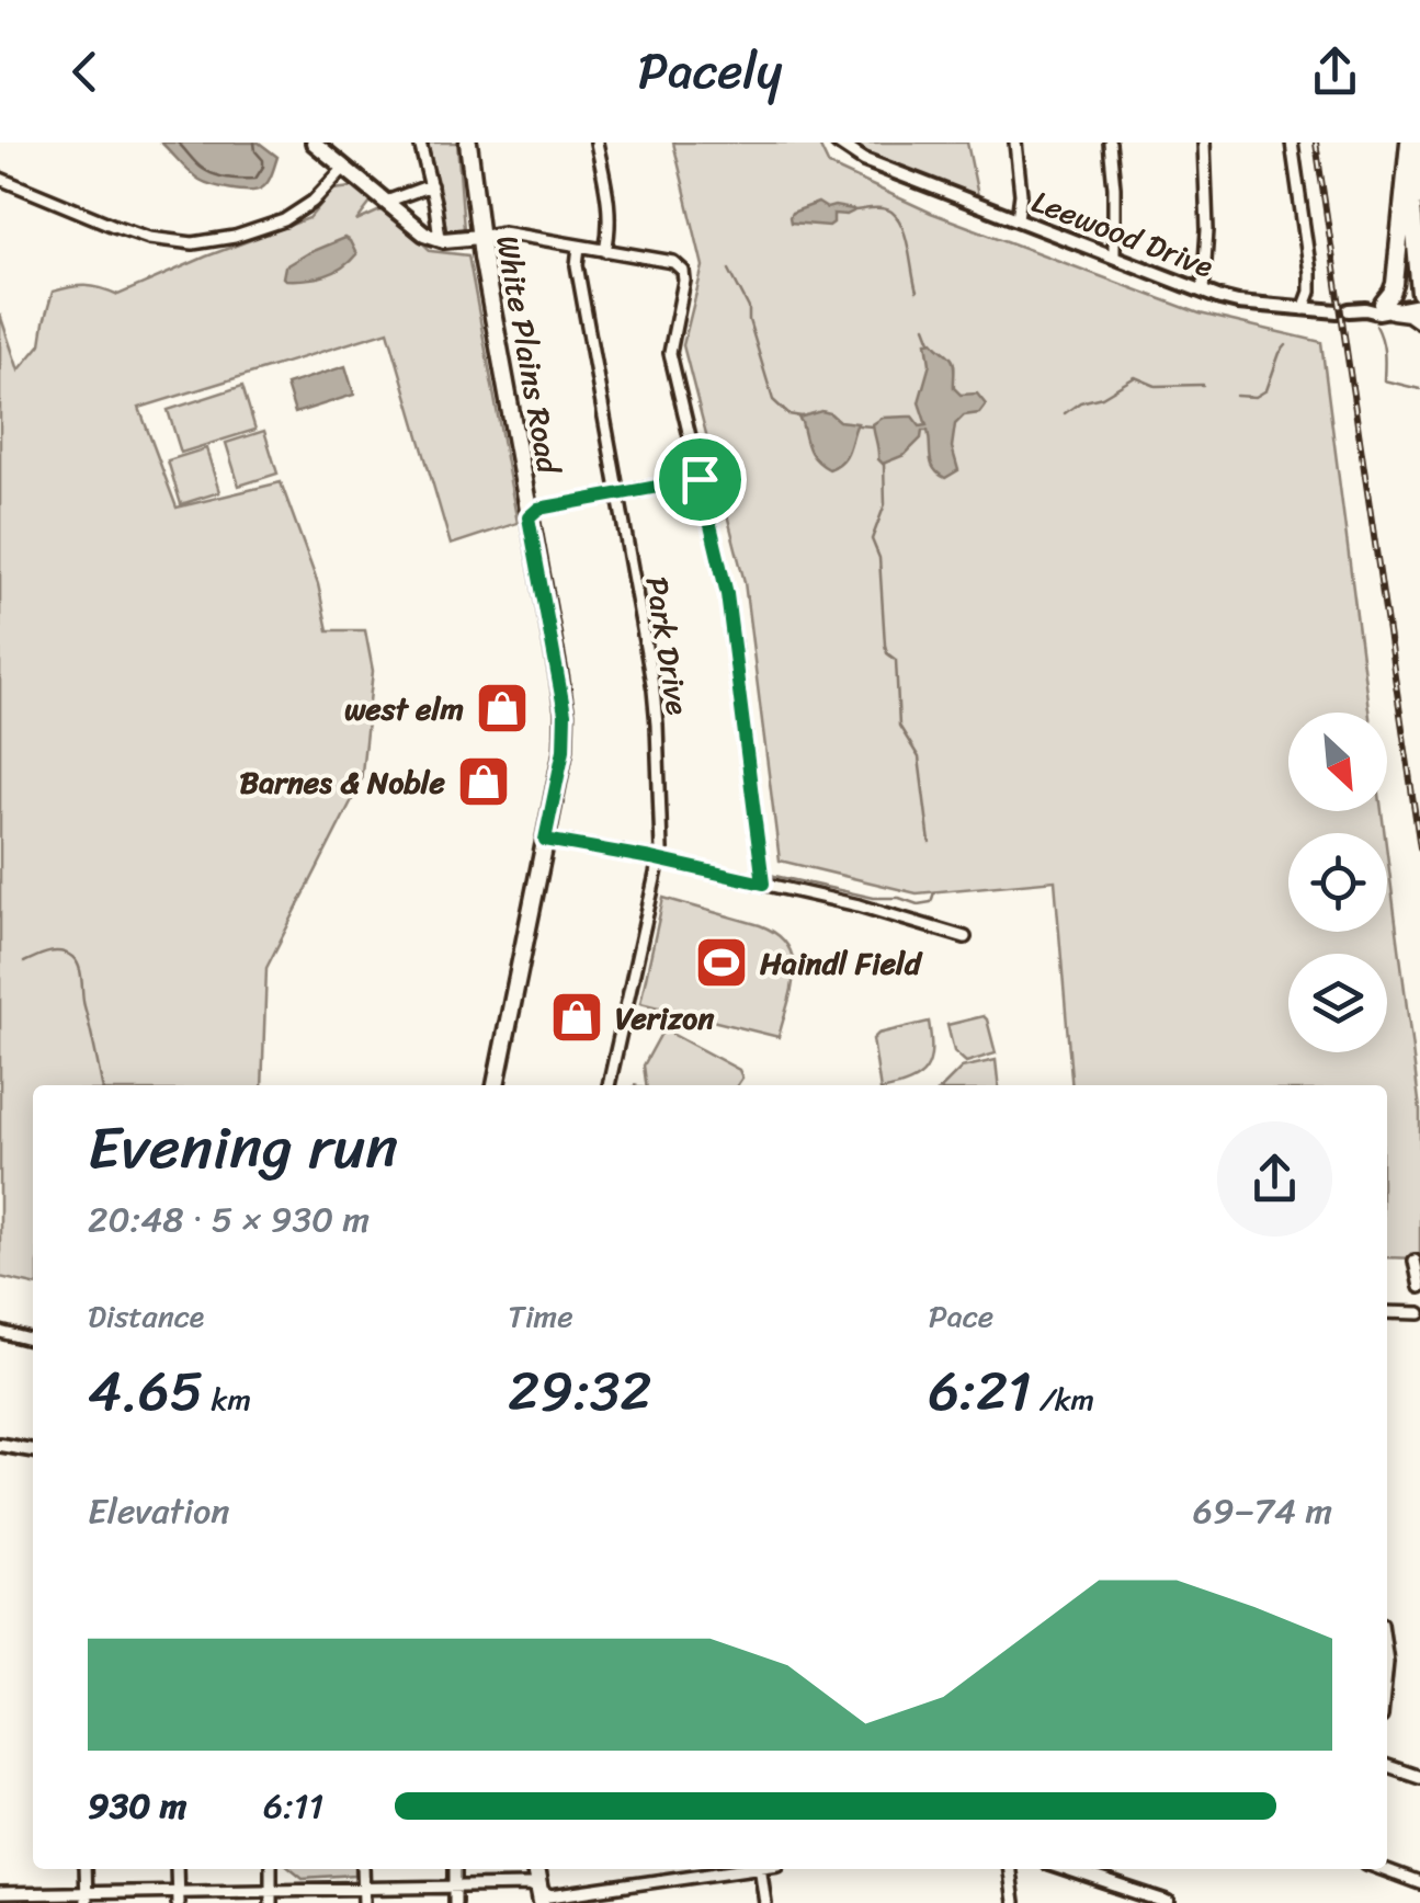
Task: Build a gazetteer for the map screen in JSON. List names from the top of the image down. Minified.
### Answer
{"streets":{"main road":["White Plains Road"],"street":["Leewood Drive","Park Drive"]},"places":{"shop":["west elm","Barnes & Noble","Verizon"],"sports":["Haindl Field"]},"north":"bottom right","page":{"header":"Pacely","heading":["Evening run","20:48 · 5 × 930 m"],"stats":[["Distance","4.65 km"],["Time","29:32"],["Pace","6:21 /km"]],"chart":["Elevation","69–74 m"],"list":[{"name":"930 m","note":"6:11"}]}}
